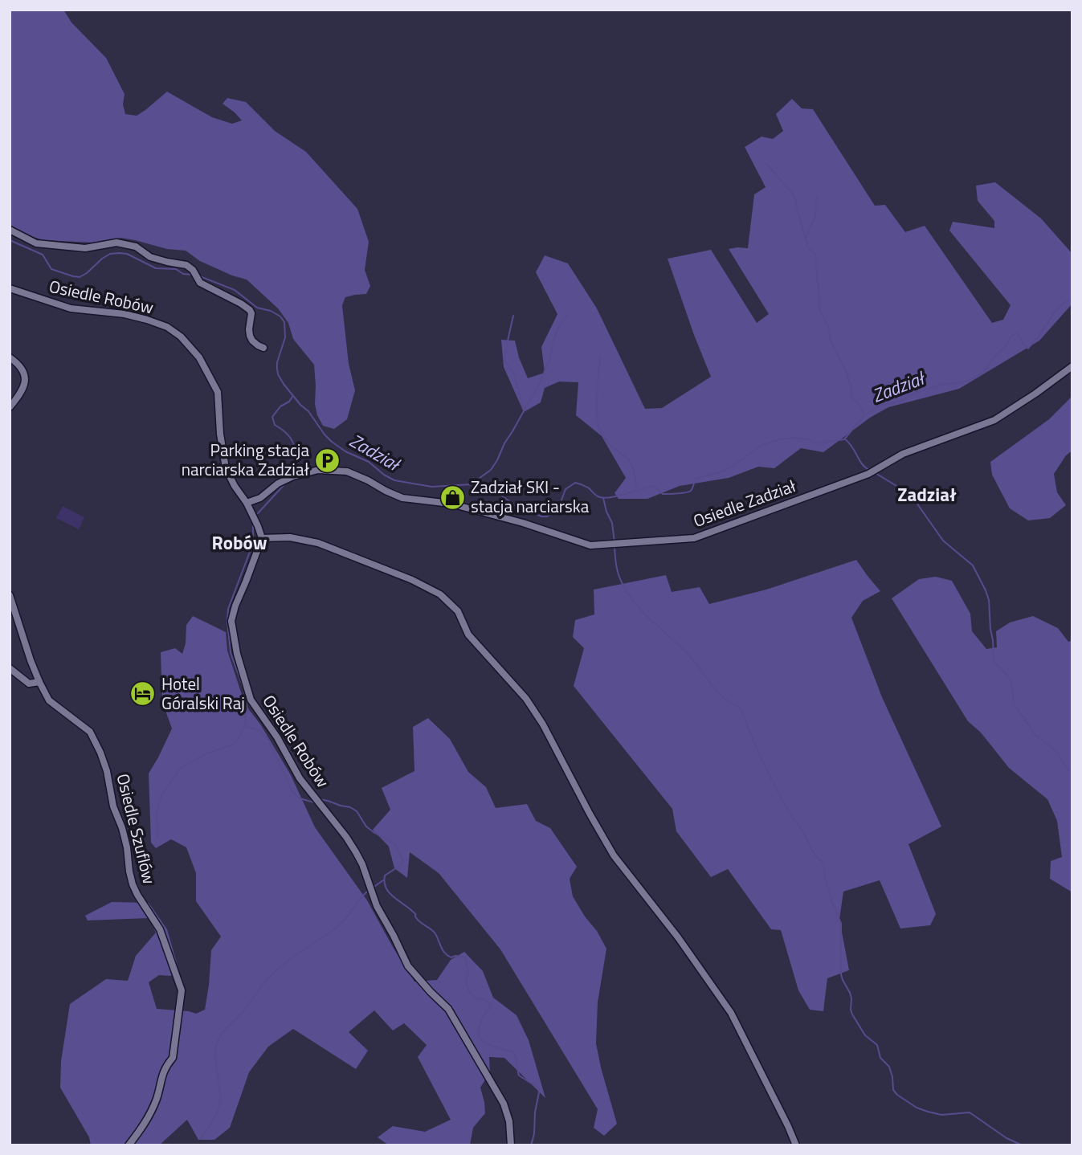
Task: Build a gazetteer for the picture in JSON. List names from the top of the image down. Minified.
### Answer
{"streets":{"street":["Osiedle Robów","Osiedle Zadział","Osiedle Szuflów"]},"crossings":[["Osiedle Robów","Osiedle Zadział"]],"districts":["Zadział","Robów"],"water":["Zadział"],"places":{"parking":["Parking stacja narciarska Zadział"],"shop":["Zadział SKI - stacja narciarska"],"hotel":["Hotel Góralski Raj"]}}
